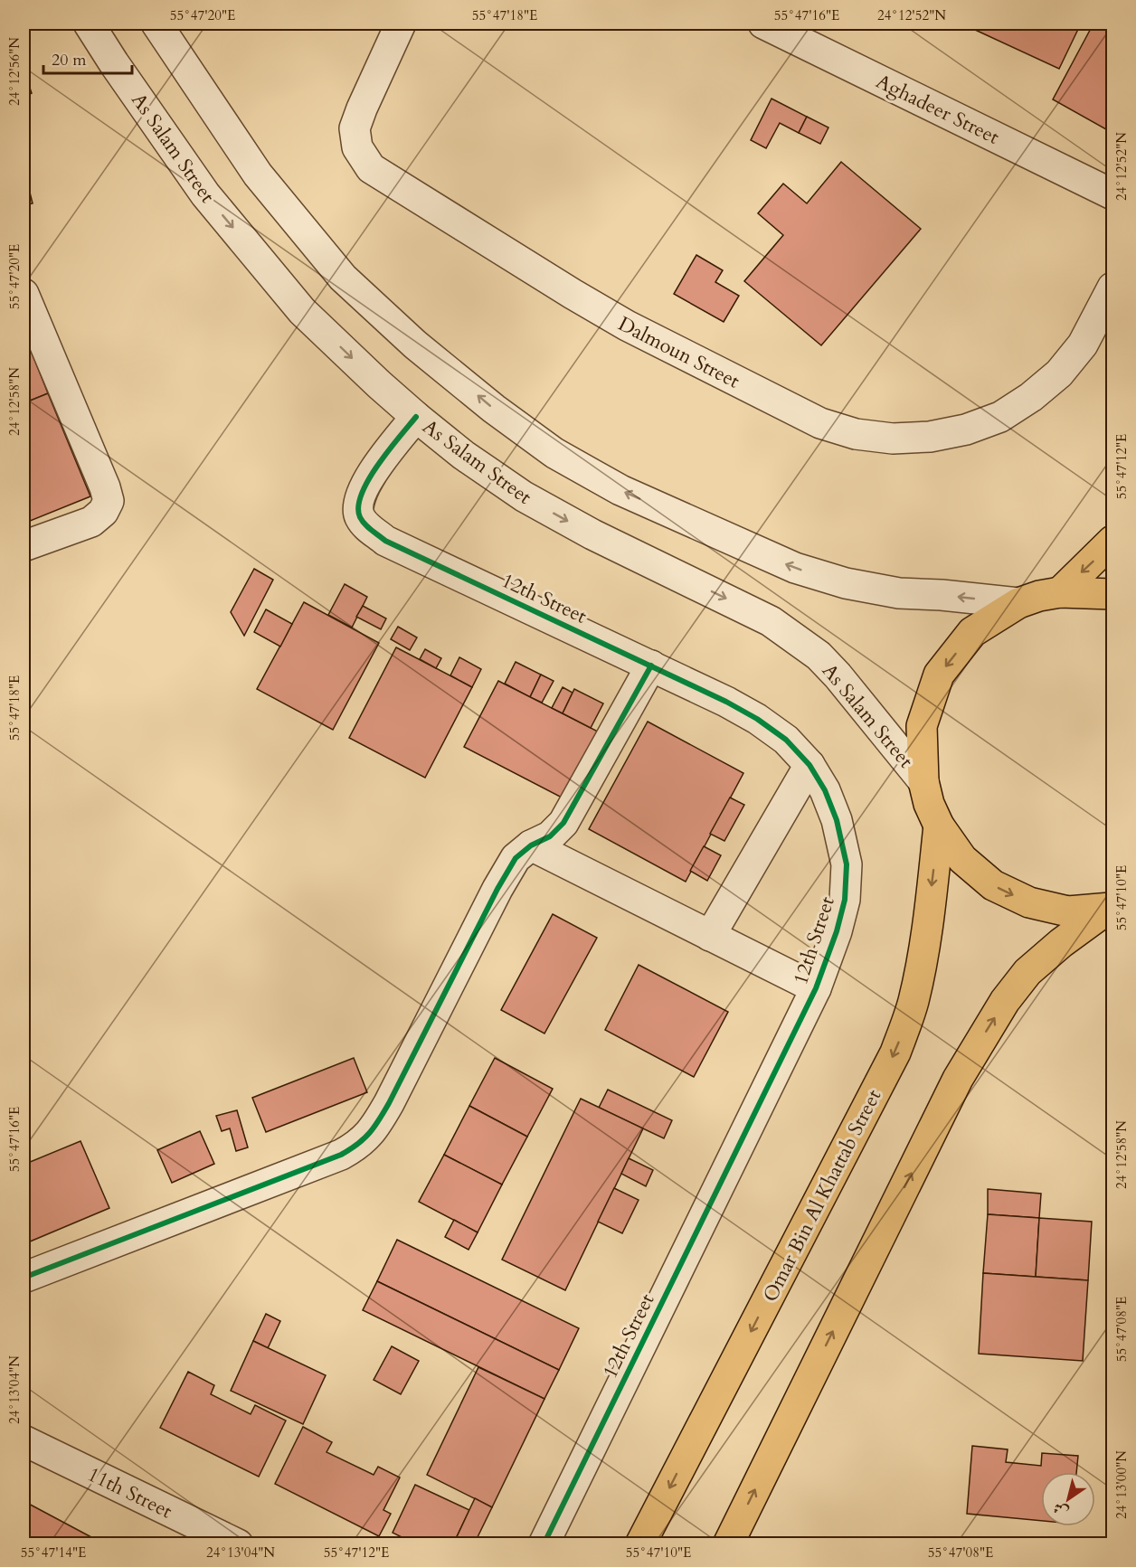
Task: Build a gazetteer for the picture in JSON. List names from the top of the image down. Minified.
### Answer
{"streets":{"main road":["Omar Bin Al Khattab Street"],"street":["Aghadeer Street","As Salam Street","Dalmoun Street","12th Street","11th Street"]},"crossings":[["As Salam Street","12th Street"]],"scale_bar":"20 m","north":"bottom left","coordinates":["55°47'20\"E","55°47'18\"E","55°47'16\"E","24°12'52\"N","24°12'56\"N","24°12'58\"N","55°47'12\"E","55°47'10\"E","55°47'08\"E","24°13'04\"N","24°13'00\"N","55°47'14\"E"]}
